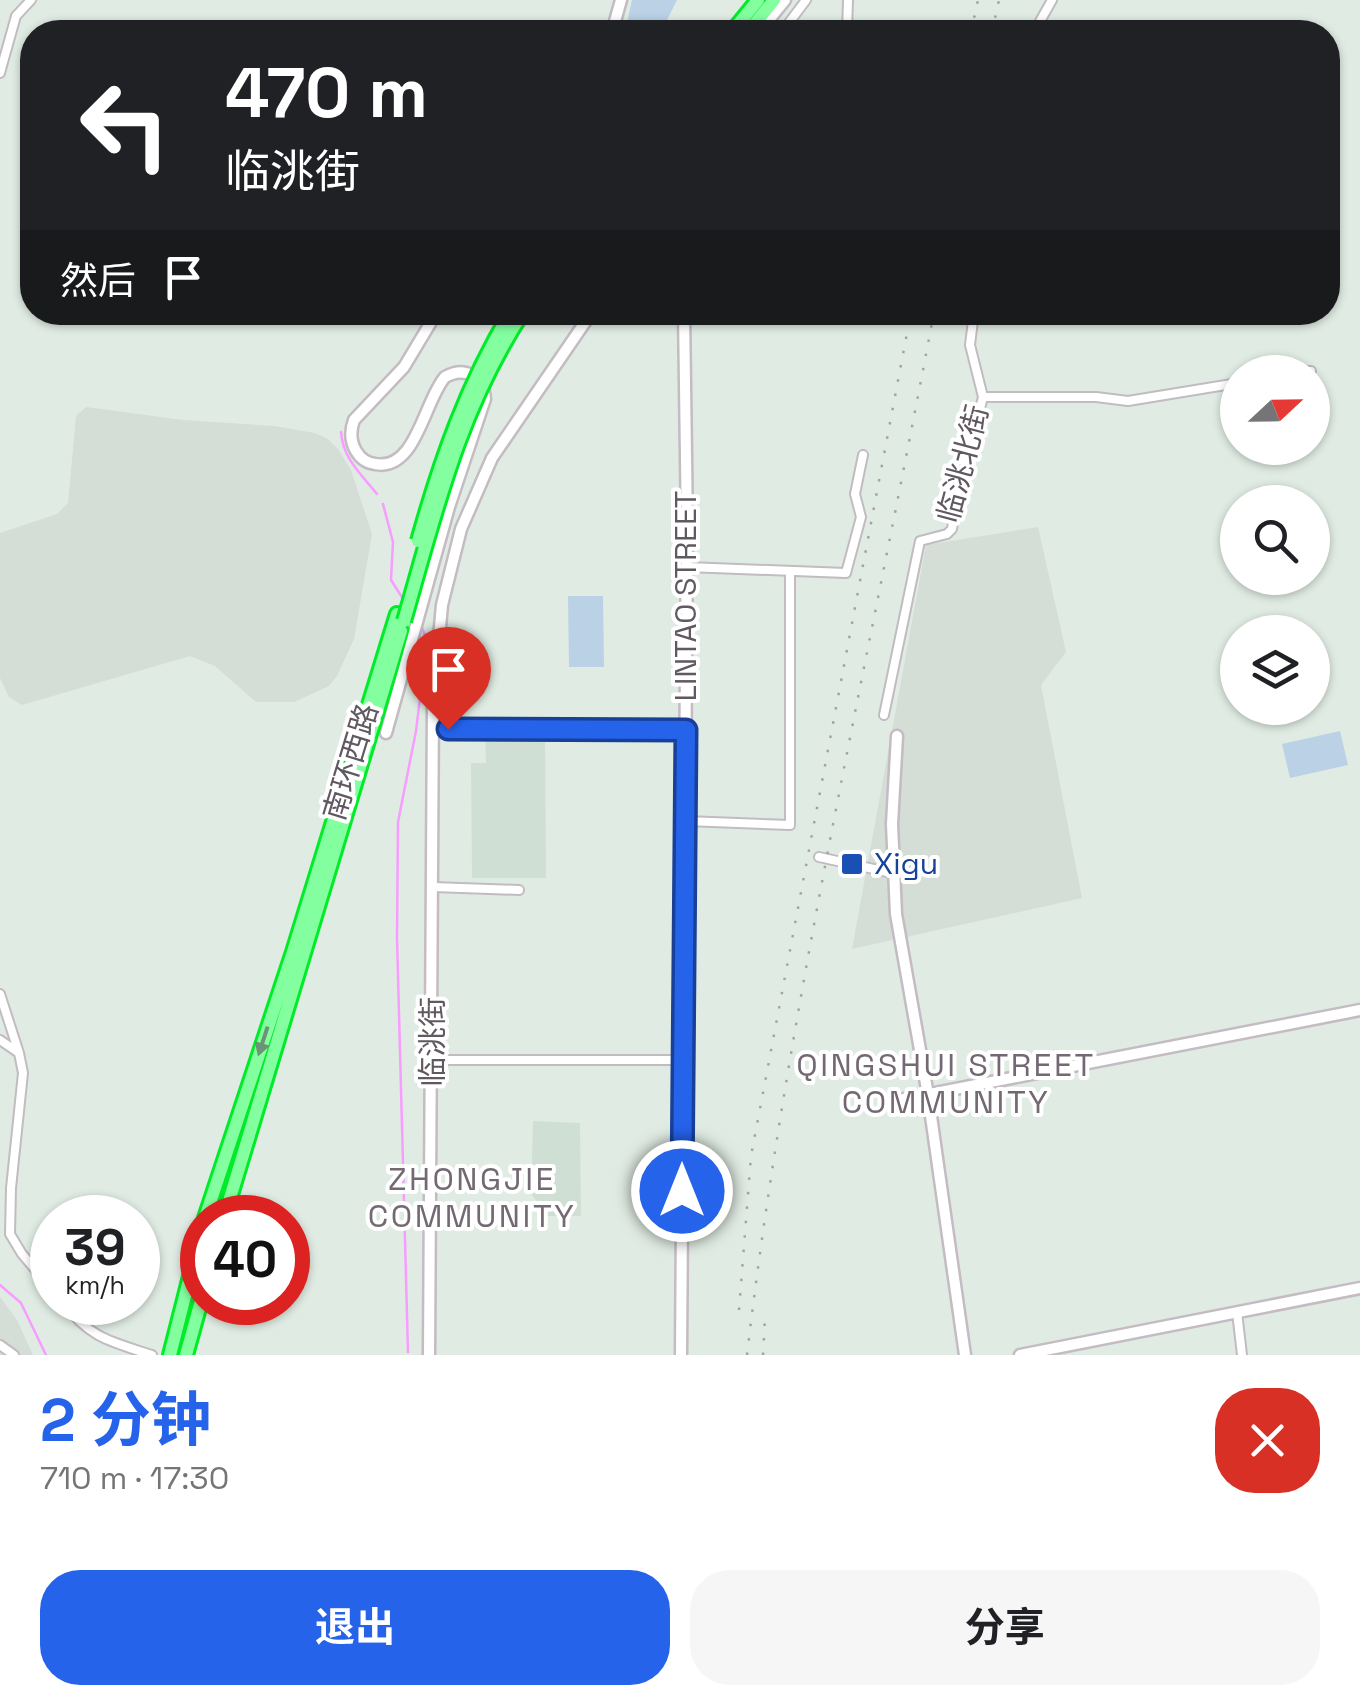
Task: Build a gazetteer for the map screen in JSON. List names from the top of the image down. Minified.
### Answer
{"streets":{"highway":["南环西路"],"street":["临洮北街","LINTAO STREET","临洮街"]},"districts":["QINGSHUI STREET COMMUNITY","ZHONGJIE COMMUNITY"],"places":{"transit":["Xigu"]},"north":"right","page":{"turn":["470 m","临洮街"],"then":"然后","speed":"39 km/h","limit":"40","heading":["2 分钟","710 m · 17:30"],"buttons":["退出","分享"]}}
